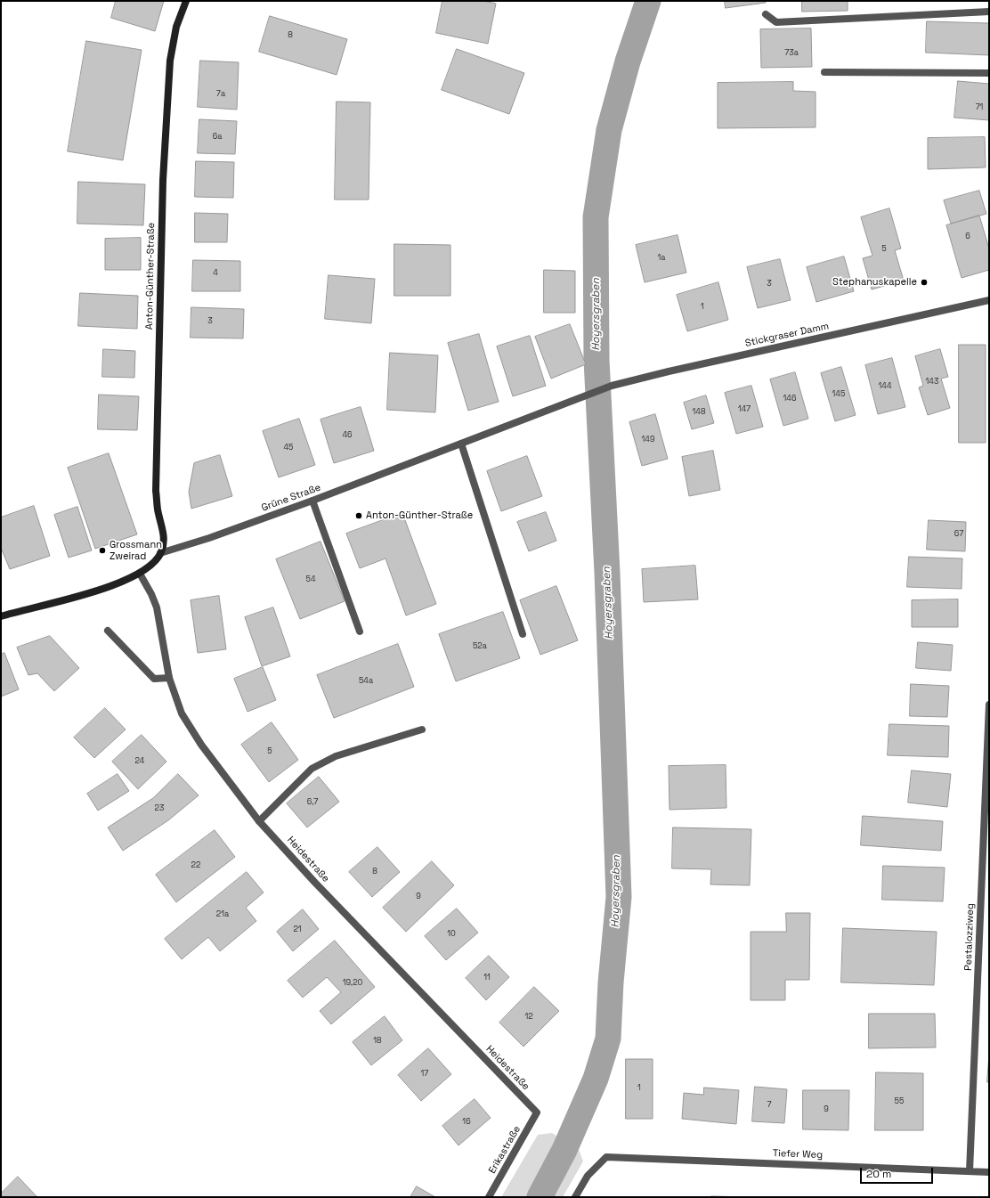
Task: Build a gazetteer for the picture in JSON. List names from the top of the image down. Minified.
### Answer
{"streets":{"main road":["Anton-Günther-Straße"],"street":["Stickgraser Damm","Grüne Straße","Heidestraße","Pestalozziweg","Erikastraße","Tiefer Weg"]},"crossings":[["Anton-Günther-Straße","Grüne Straße"],["Stickgraser Damm","Grüne Straße"],["Heidestraße","Erikastraße"],["Pestalozziweg","Tiefer Weg"]],"water":["Hoyersgraben"],"places":["Stephanuskapelle","Anton-Günther-Straße","Grossmann Zweirad"],"house_numbers":["8","73a","7a","71","6a","6","5","1a","4","3","1","3","143","144","145","146","147","148","46","149","45","67","54","52a","54a","5","24","6,7","23","22","8","9","21a","21","10","11","19,20","12","18","17","1","55","7","9","16"],"scale_bar":"20 m"}
